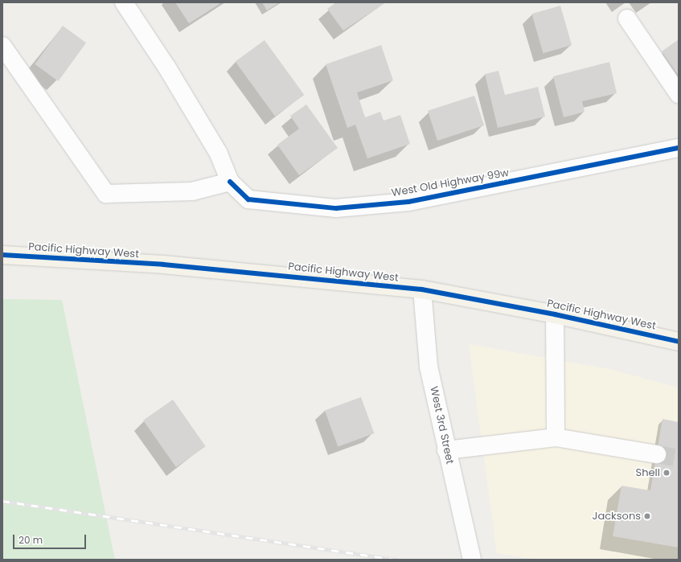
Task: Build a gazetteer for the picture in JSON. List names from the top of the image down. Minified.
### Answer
{"streets":{"main road":["Pacific Highway West"],"street":["West Old Highway 99w","West 3rd Street"]},"crossings":[["Pacific Highway West","West 3rd Street"]],"places":["Shell","Jacksons"],"scale_bar":"20 m"}
